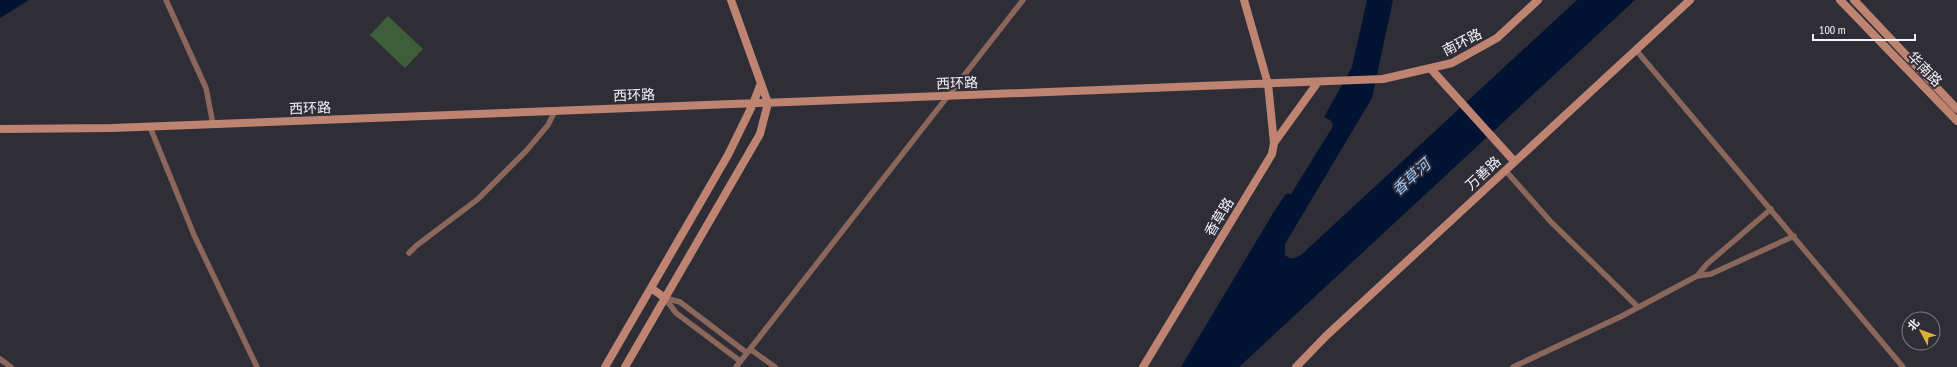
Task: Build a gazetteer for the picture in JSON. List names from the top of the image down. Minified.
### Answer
{"streets":{"street":["南环路","华南路","西环路","万善路","香草路"]},"crossings":[["南环路","香草路"]],"water":["香草河"],"scale_bar":"100 m","north":"top left"}
